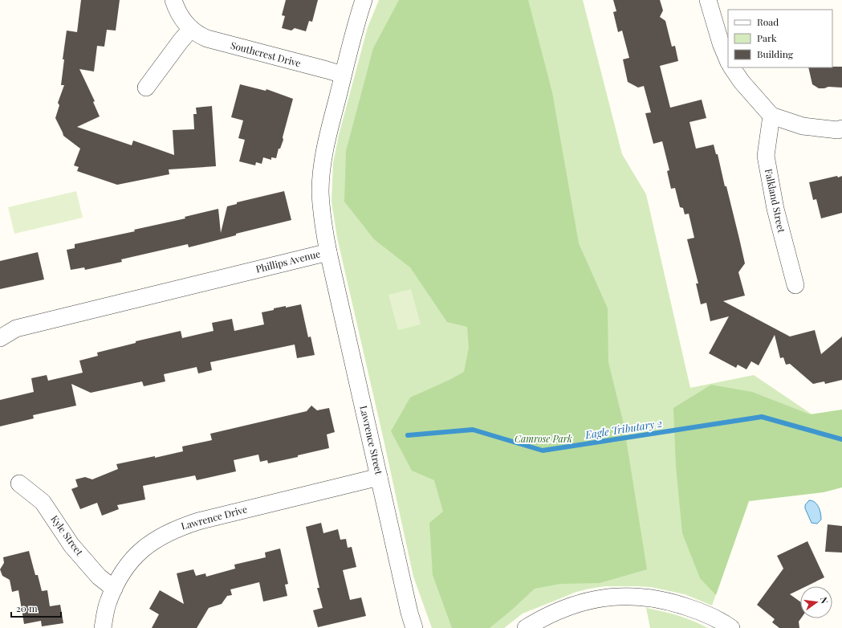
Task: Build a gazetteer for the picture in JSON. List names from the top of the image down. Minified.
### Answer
{"streets":{"street":["Southcrest Drive","Falkland Street","Phillips Avenue","Lawrence Street","Lawrence Drive","Kyle Street"]},"crossings":[["Southcrest Drive","Phillips Avenue"],["Phillips Avenue","Lawrence Street"],["Lawrence Street","Lawrence Drive"],["Lawrence Drive","Kyle Street"]],"water":["Eagle Tributary 2"],"parks":["Camrose Park"],"legend":["Road","Park","Building"],"scale_bar":"20 m","north":"right"}
